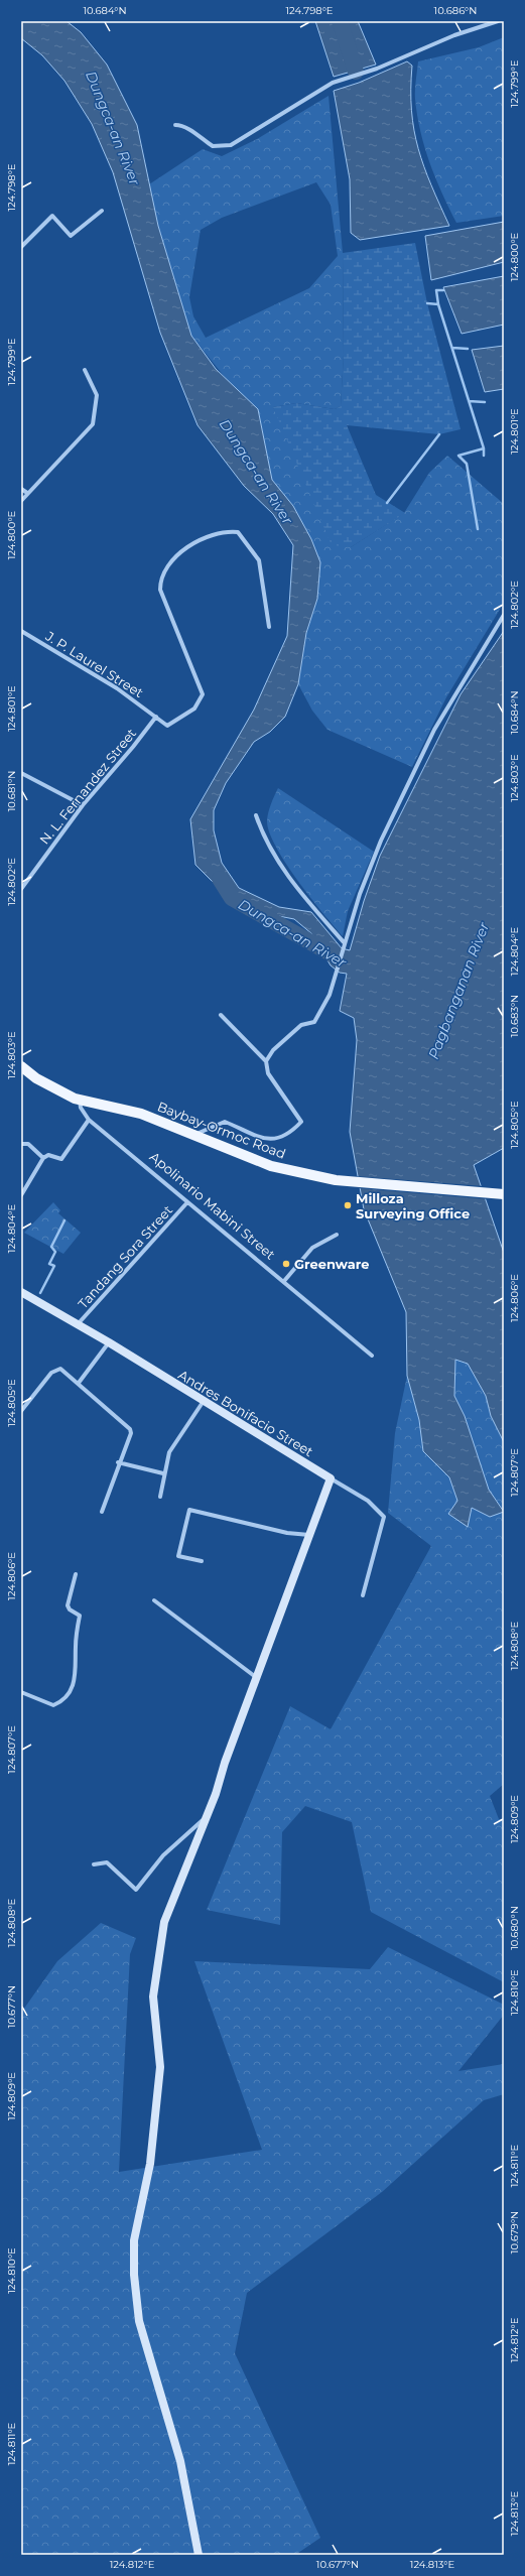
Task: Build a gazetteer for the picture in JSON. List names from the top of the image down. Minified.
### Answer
{"streets":{"main road":["Baybay-Ormoc Road"],"street":["J. P. Laurel Street","N. L. Fernandez Street","Apolinario Mabini Street","Tandang Sora Street","Andres Bonifacio Street"]},"crossings":[["J. P. Laurel Street","N. L. Fernandez Street"],["Baybay-Ormoc Road","Apolinario Mabini Street"],["Apolinario Mabini Street","Tandang Sora Street"],["Tandang Sora Street","Andres Bonifacio Street"]],"water":["Dungca-an River","Pagbanganan River"],"places":["Milloza Surveying Office","Greenware"],"coordinates":["10.684°N","124.798°E","10.686°N","124.799°E","124.800°E","124.801°E","124.802°E","124.803°E","10.681°N","124.804°E","10.683°N","124.805°E","124.806°E","124.807°E","124.808°E","124.809°E","10.680°N","124.810°E","10.677°N","124.811°E","10.679°N","124.812°E","124.813°E"]}
